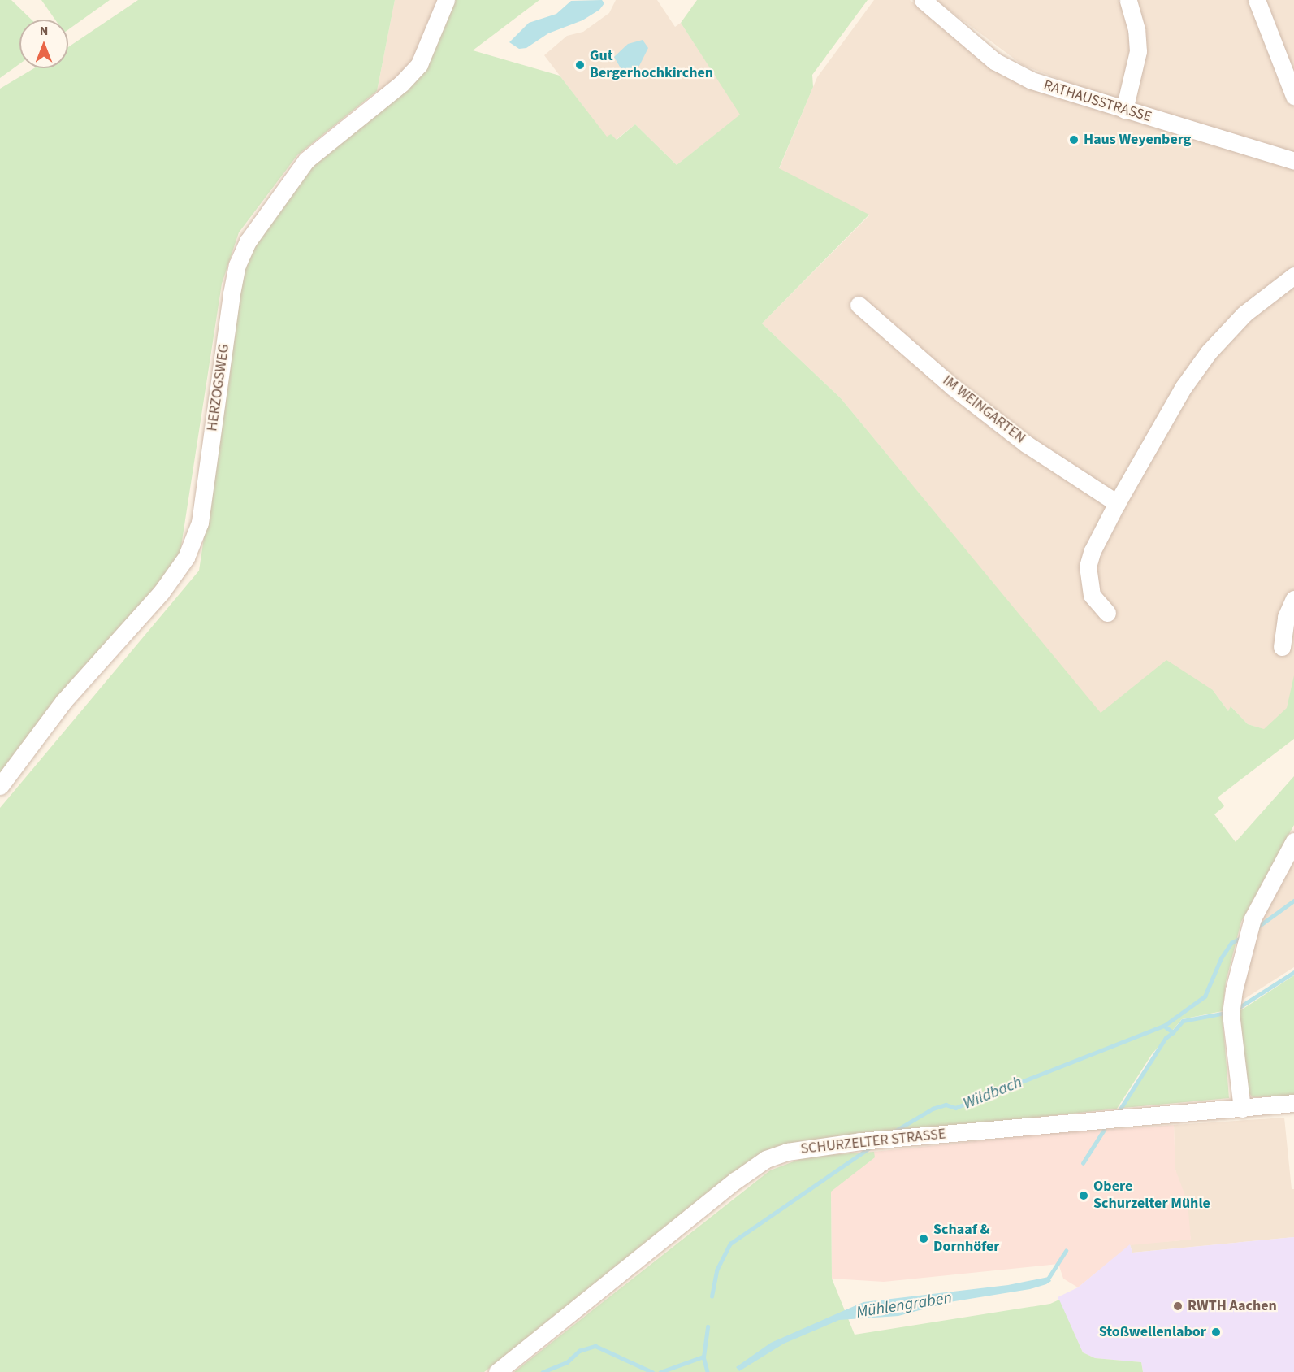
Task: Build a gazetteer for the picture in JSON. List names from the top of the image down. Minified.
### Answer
{"streets":{"street":["RATHAUSSTRASSE","HERZOGSWEG","IM WEINGARTEN","SCHURZELTER STRASSE"]},"water":["Wildbach","Mühlengraben"],"places":["Gut Bergerhochkirchen","Haus Weyenberg","Obere Schurzelter Mühle","Schaaf & Dornhöfer","RWTH Aachen","Stoßwellenlabor"],"north":"top"}
